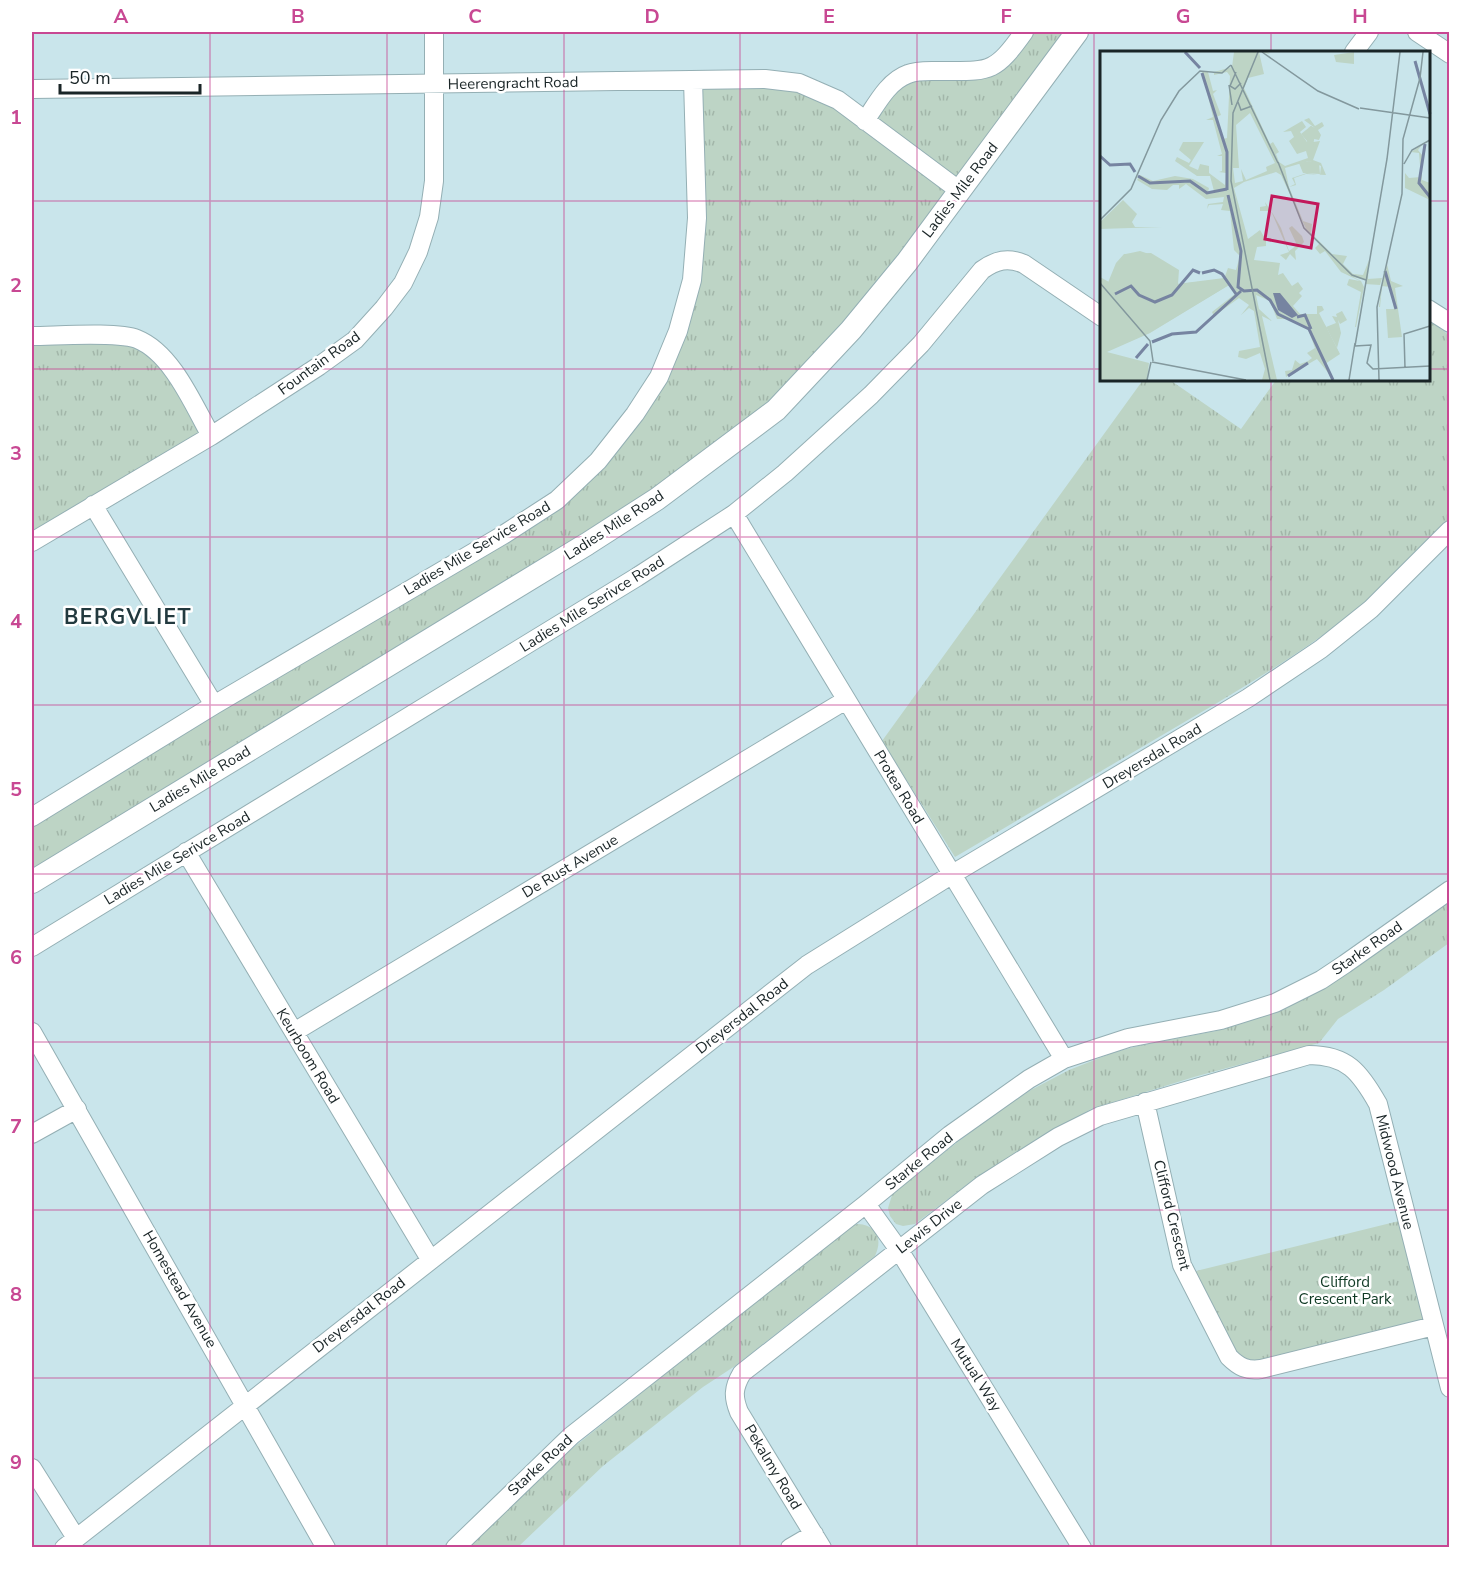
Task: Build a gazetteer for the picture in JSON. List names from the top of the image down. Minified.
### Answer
{"streets":{"main road":["Ladies Mile Road"],"street":["Heerengracht Road","Fountain Road","Ladies Mile Service Road","Ladies Mile Serivce Road","Dreyersdal Road","Protea Road","De Rust Avenue","Starke Road","Keurboom Road","Midwood Avenue","Clifford Crescent","Lewis Drive","Homestead Avenue","Mutual Way","Pekalmy Road"]},"crossings":[["Heerengracht Road","Ladies Mile Road"],["Heerengracht Road","Fountain Road"],["Heerengracht Road","Ladies Mile Service Road"],["Ladies Mile Serivce Road","Protea Road"],["Ladies Mile Serivce Road","Keurboom Road"],["Dreyersdal Road","Protea Road"],["Dreyersdal Road","Keurboom Road"],["Dreyersdal Road","Homestead Avenue"],["Protea Road","De Rust Avenue"],["Protea Road","Starke Road"],["De Rust Avenue","Keurboom Road"],["Starke Road","Mutual Way"],["Midwood Avenue","Clifford Crescent"],["Midwood Avenue","Lewis Drive"],["Clifford Crescent","Lewis Drive"],["Lewis Drive","Mutual Way"],["Lewis Drive","Pekalmy Road"]],"districts":["BERGVLIET"],"parks":["Clifford Crescent Park"],"scale_bar":"50 m","grid":{"columns":["A","B","C","D","E","F","G","H"],"rows":["1","2","3","4","5","6","7","8","9"]}}
